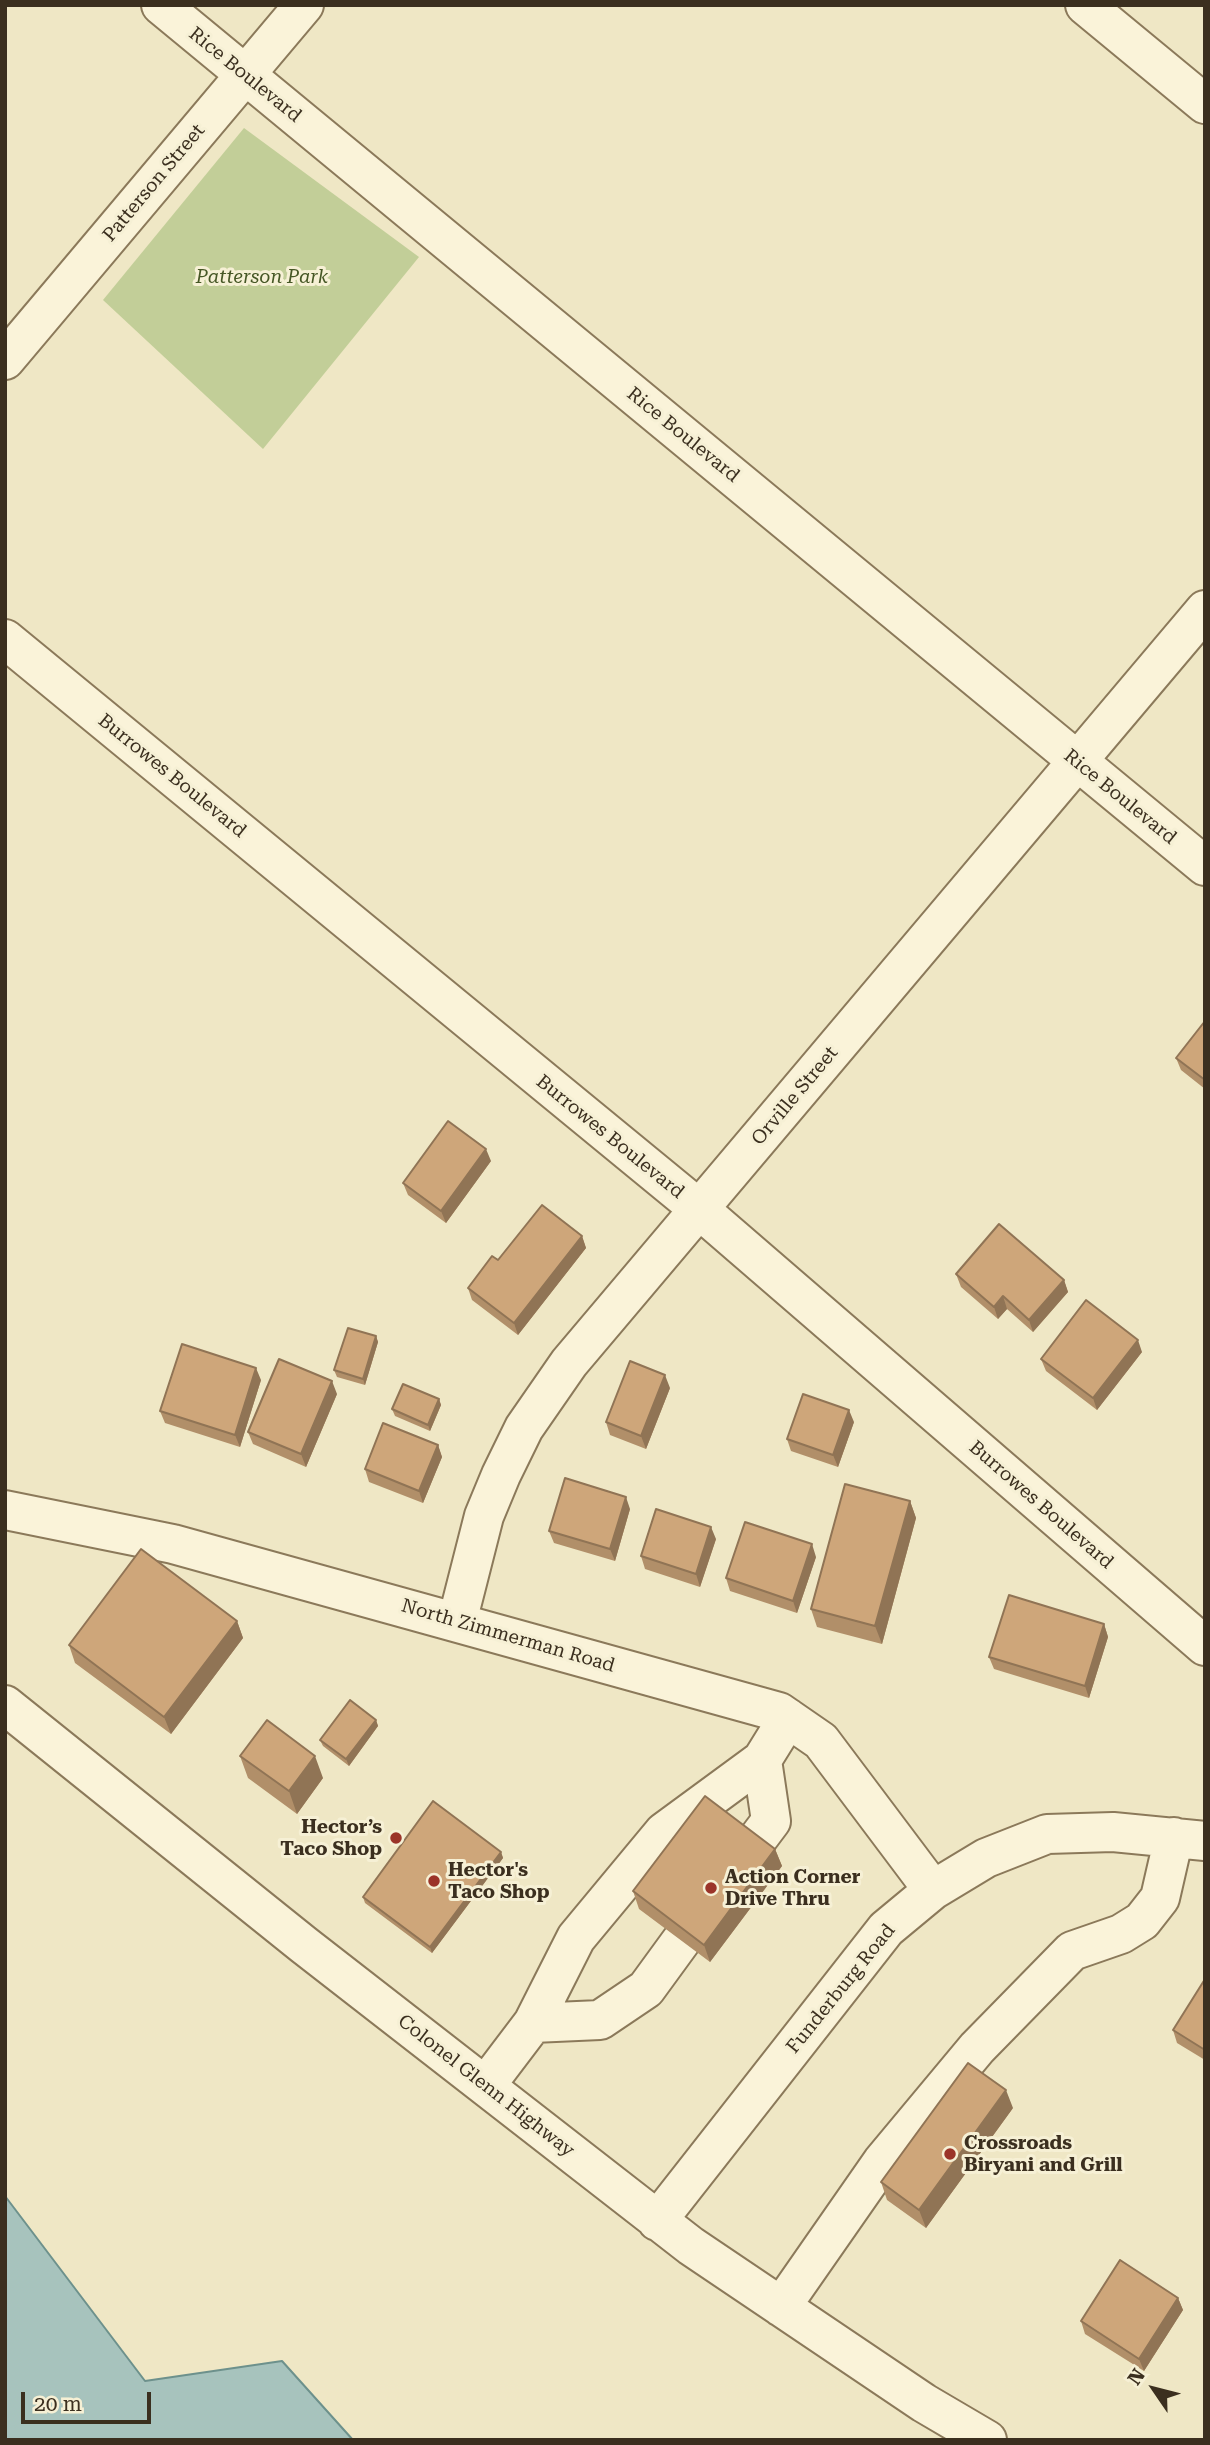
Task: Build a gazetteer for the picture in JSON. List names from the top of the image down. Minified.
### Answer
{"streets":{"street":["Rice Boulevard","Patterson Street","Burrowes Boulevard","Orville Street","North Zimmerman Road","Funderburg Road","Colonel Glenn Highway"]},"crossings":[["Rice Boulevard","Patterson Street"],["Rice Boulevard","Orville Street"],["Burrowes Boulevard","Orville Street"],["Orville Street","North Zimmerman Road"],["North Zimmerman Road","Funderburg Road"],["Funderburg Road","Colonel Glenn Highway"]],"parks":["Patterson Park"],"places":["Hector’s Taco Shop","Hector's Taco Shop","Action Corner Drive Thru","Crossroads Biryani and Grill"],"scale_bar":"20 m","north":"top left"}
